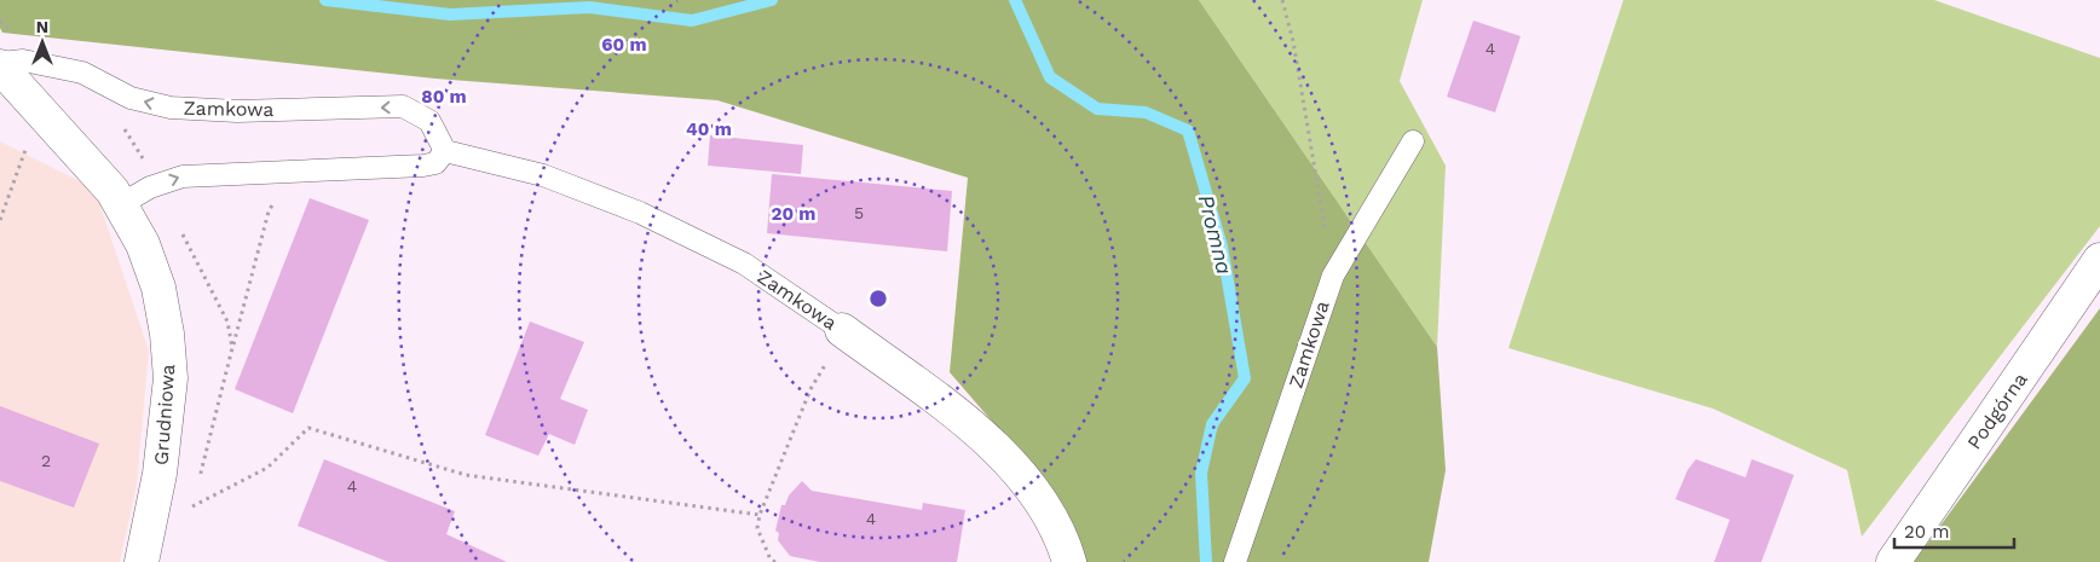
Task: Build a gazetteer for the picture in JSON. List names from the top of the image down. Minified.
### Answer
{"streets":{"street":["Zamkowa","Podgórna","Grudniowa"]},"crossings":[["Zamkowa","Grudniowa"]],"water":["Promna"],"house_numbers":["4","5","2","4","4"],"scale_bar":"20 m","north":"top","rings":["60 m","80 m","40 m","20 m"]}
